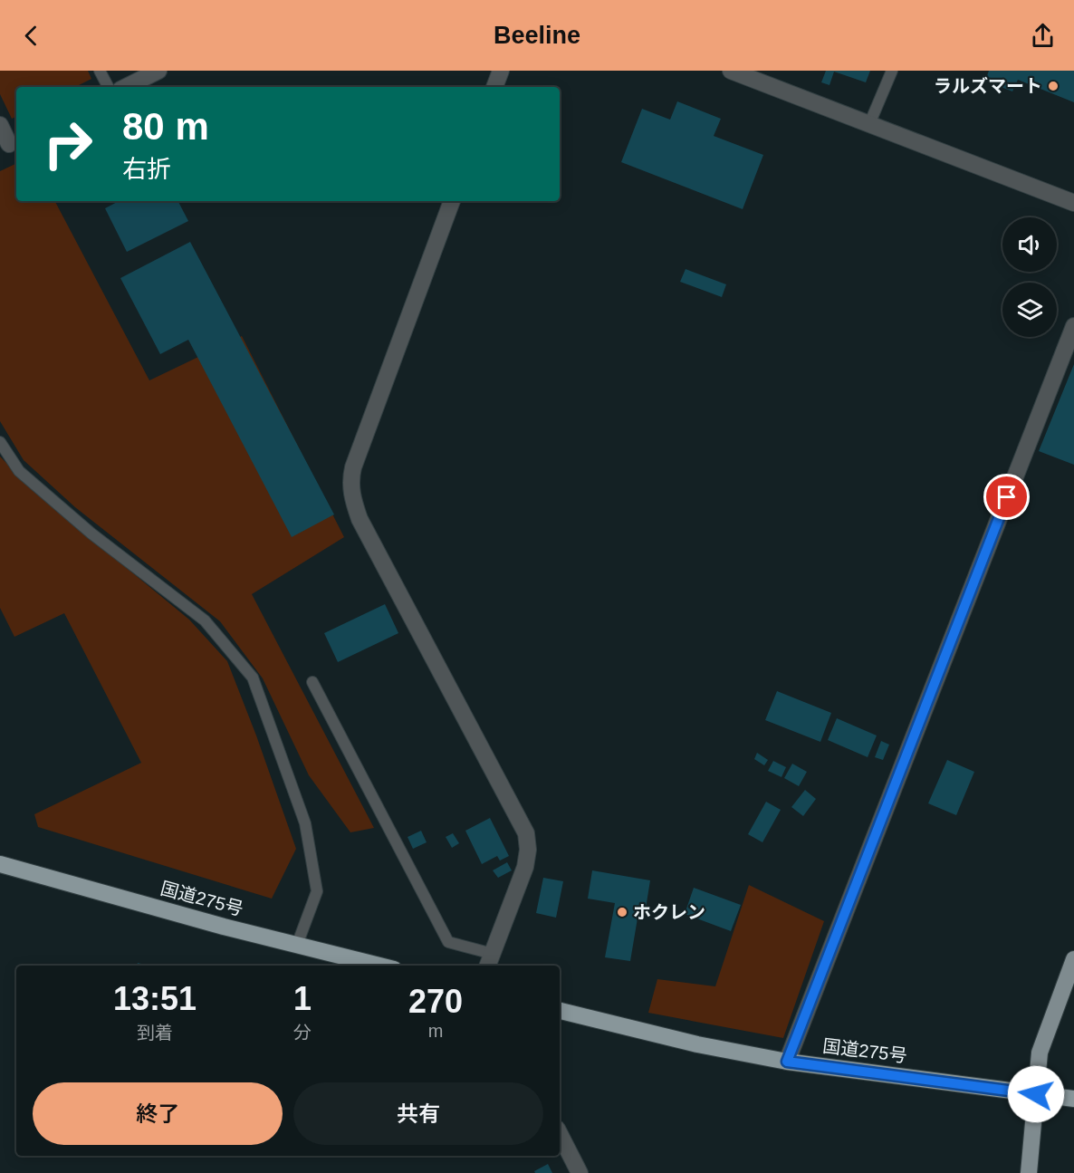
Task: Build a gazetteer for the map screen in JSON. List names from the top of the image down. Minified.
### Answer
{"streets":{"highway":["国道275号"]},"places":["ラルズマート","ホクレン"],"page":{"header":"Beeline","turn":["80 m","右折"],"eta":["13:51","到着","1","分","270","m"],"buttons":["終了","共有"]}}
